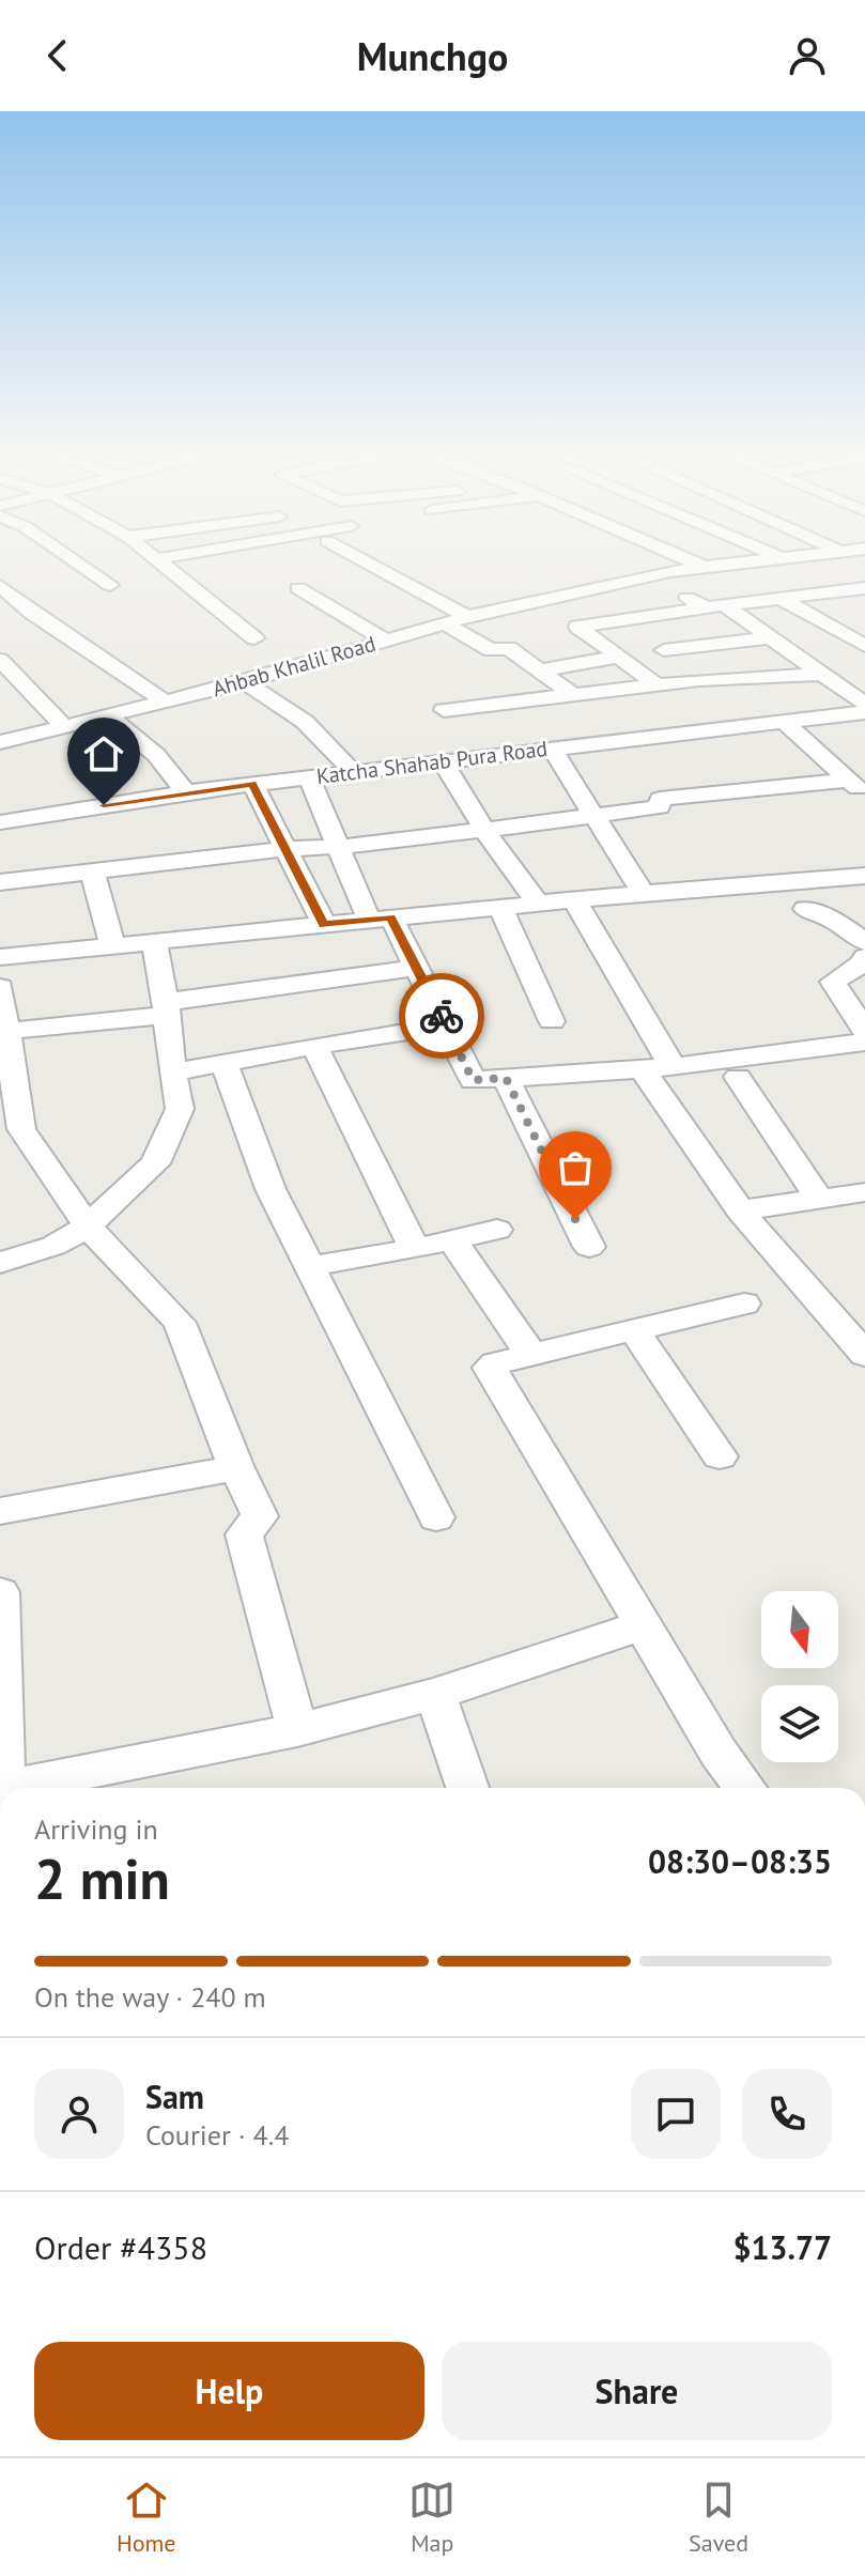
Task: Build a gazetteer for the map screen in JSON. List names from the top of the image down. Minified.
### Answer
{"streets":{"street":["Ahbab Khalil Road","Katcha Shahab Pura Road"]},"north":"bottom","page":{"header":"Munchgo","heading":["2 min","Arriving in","08:30–08:35"],"panel":["Sam","Courier · 4.4","Order #4358","$13.77"],"bar":"On the way · 240 m","buttons":["Help","Share"],"tabs":["Home","Map","Saved"]}}
